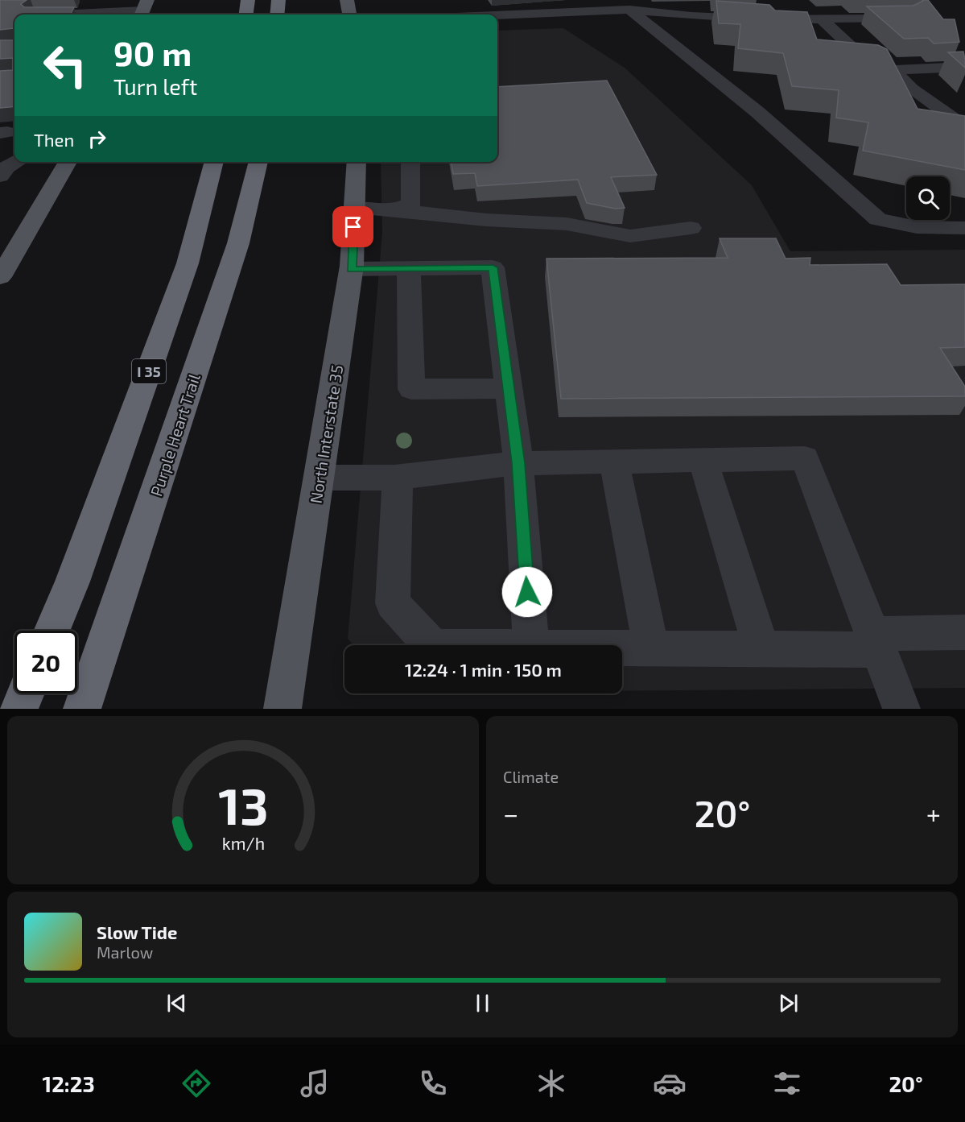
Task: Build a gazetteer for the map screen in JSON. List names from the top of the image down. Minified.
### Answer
{"streets":{"highway":["I 35","Purple Heart Trail"],"main road":["North Interstate 35"]},"page":{"turn":["90 m","Turn left"],"then":"Then","limit":"20","trip":"12:24 · 1 min · 150 m","tile":"Climate","heat":["−","20°","+"],"song":["Slow Tide","Marlow"],"tabs":["12:23","20°"],"gauge":["13","km/h"]}}
